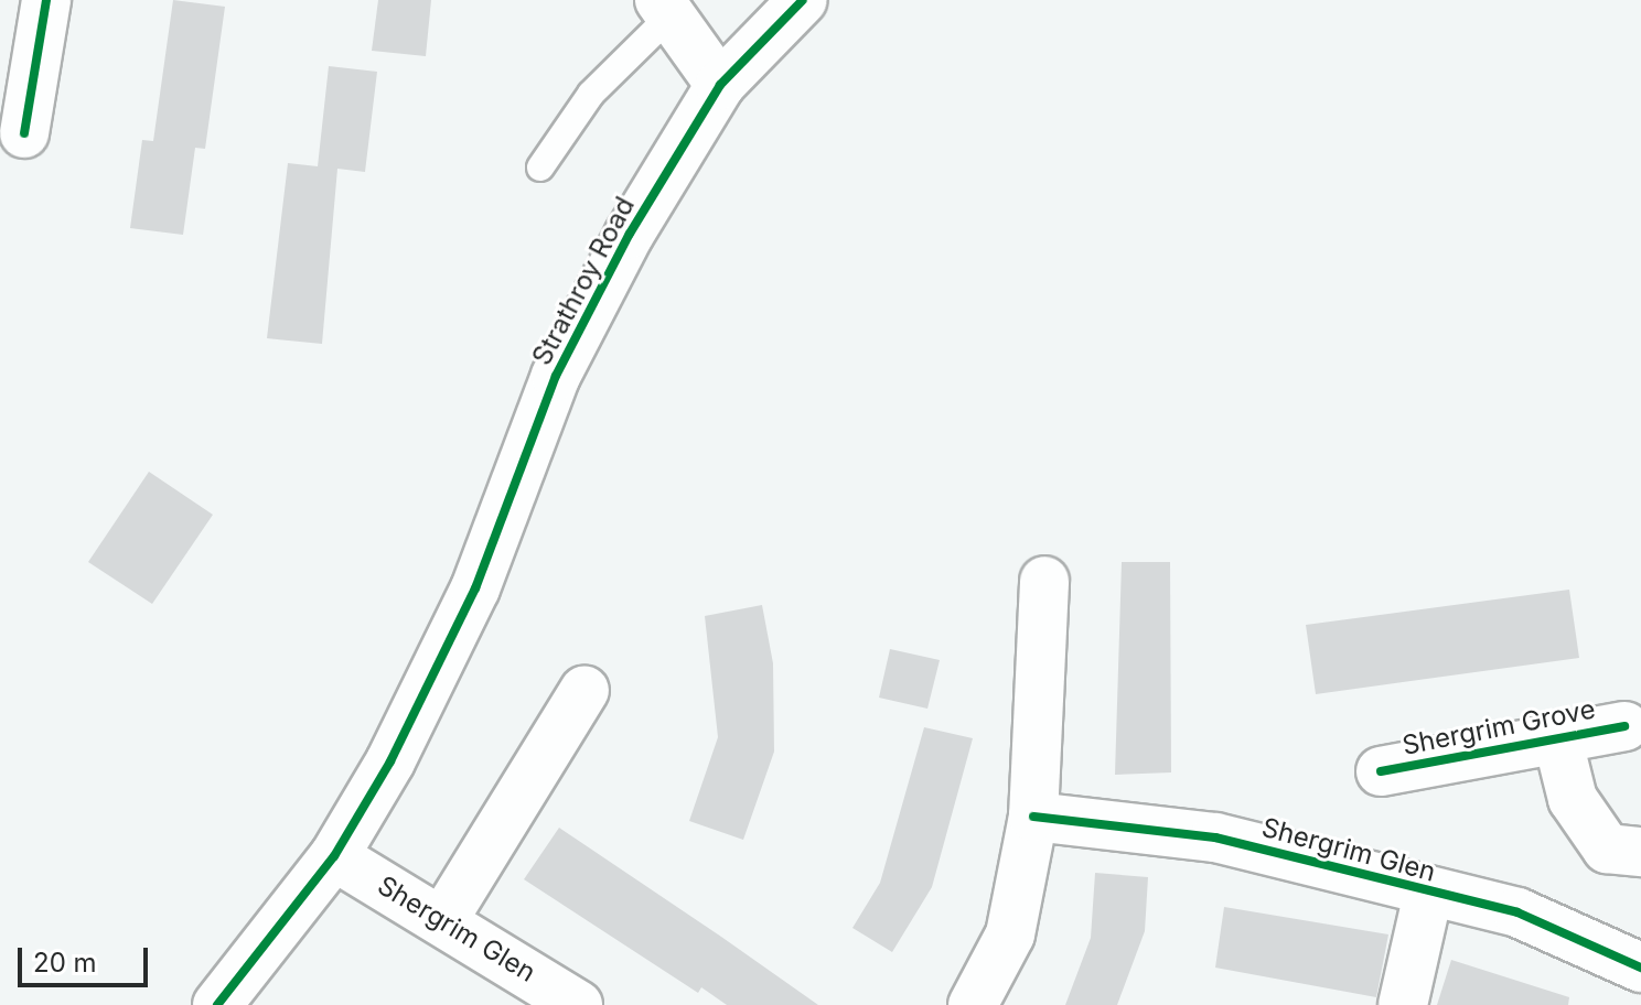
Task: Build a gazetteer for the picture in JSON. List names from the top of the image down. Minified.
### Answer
{"streets":{"street":["Strathroy Road","Shergrim Grove","Shergrim Glen"]},"crossings":[["Strathroy Road","Shergrim Glen"]],"scale_bar":"20 m"}
